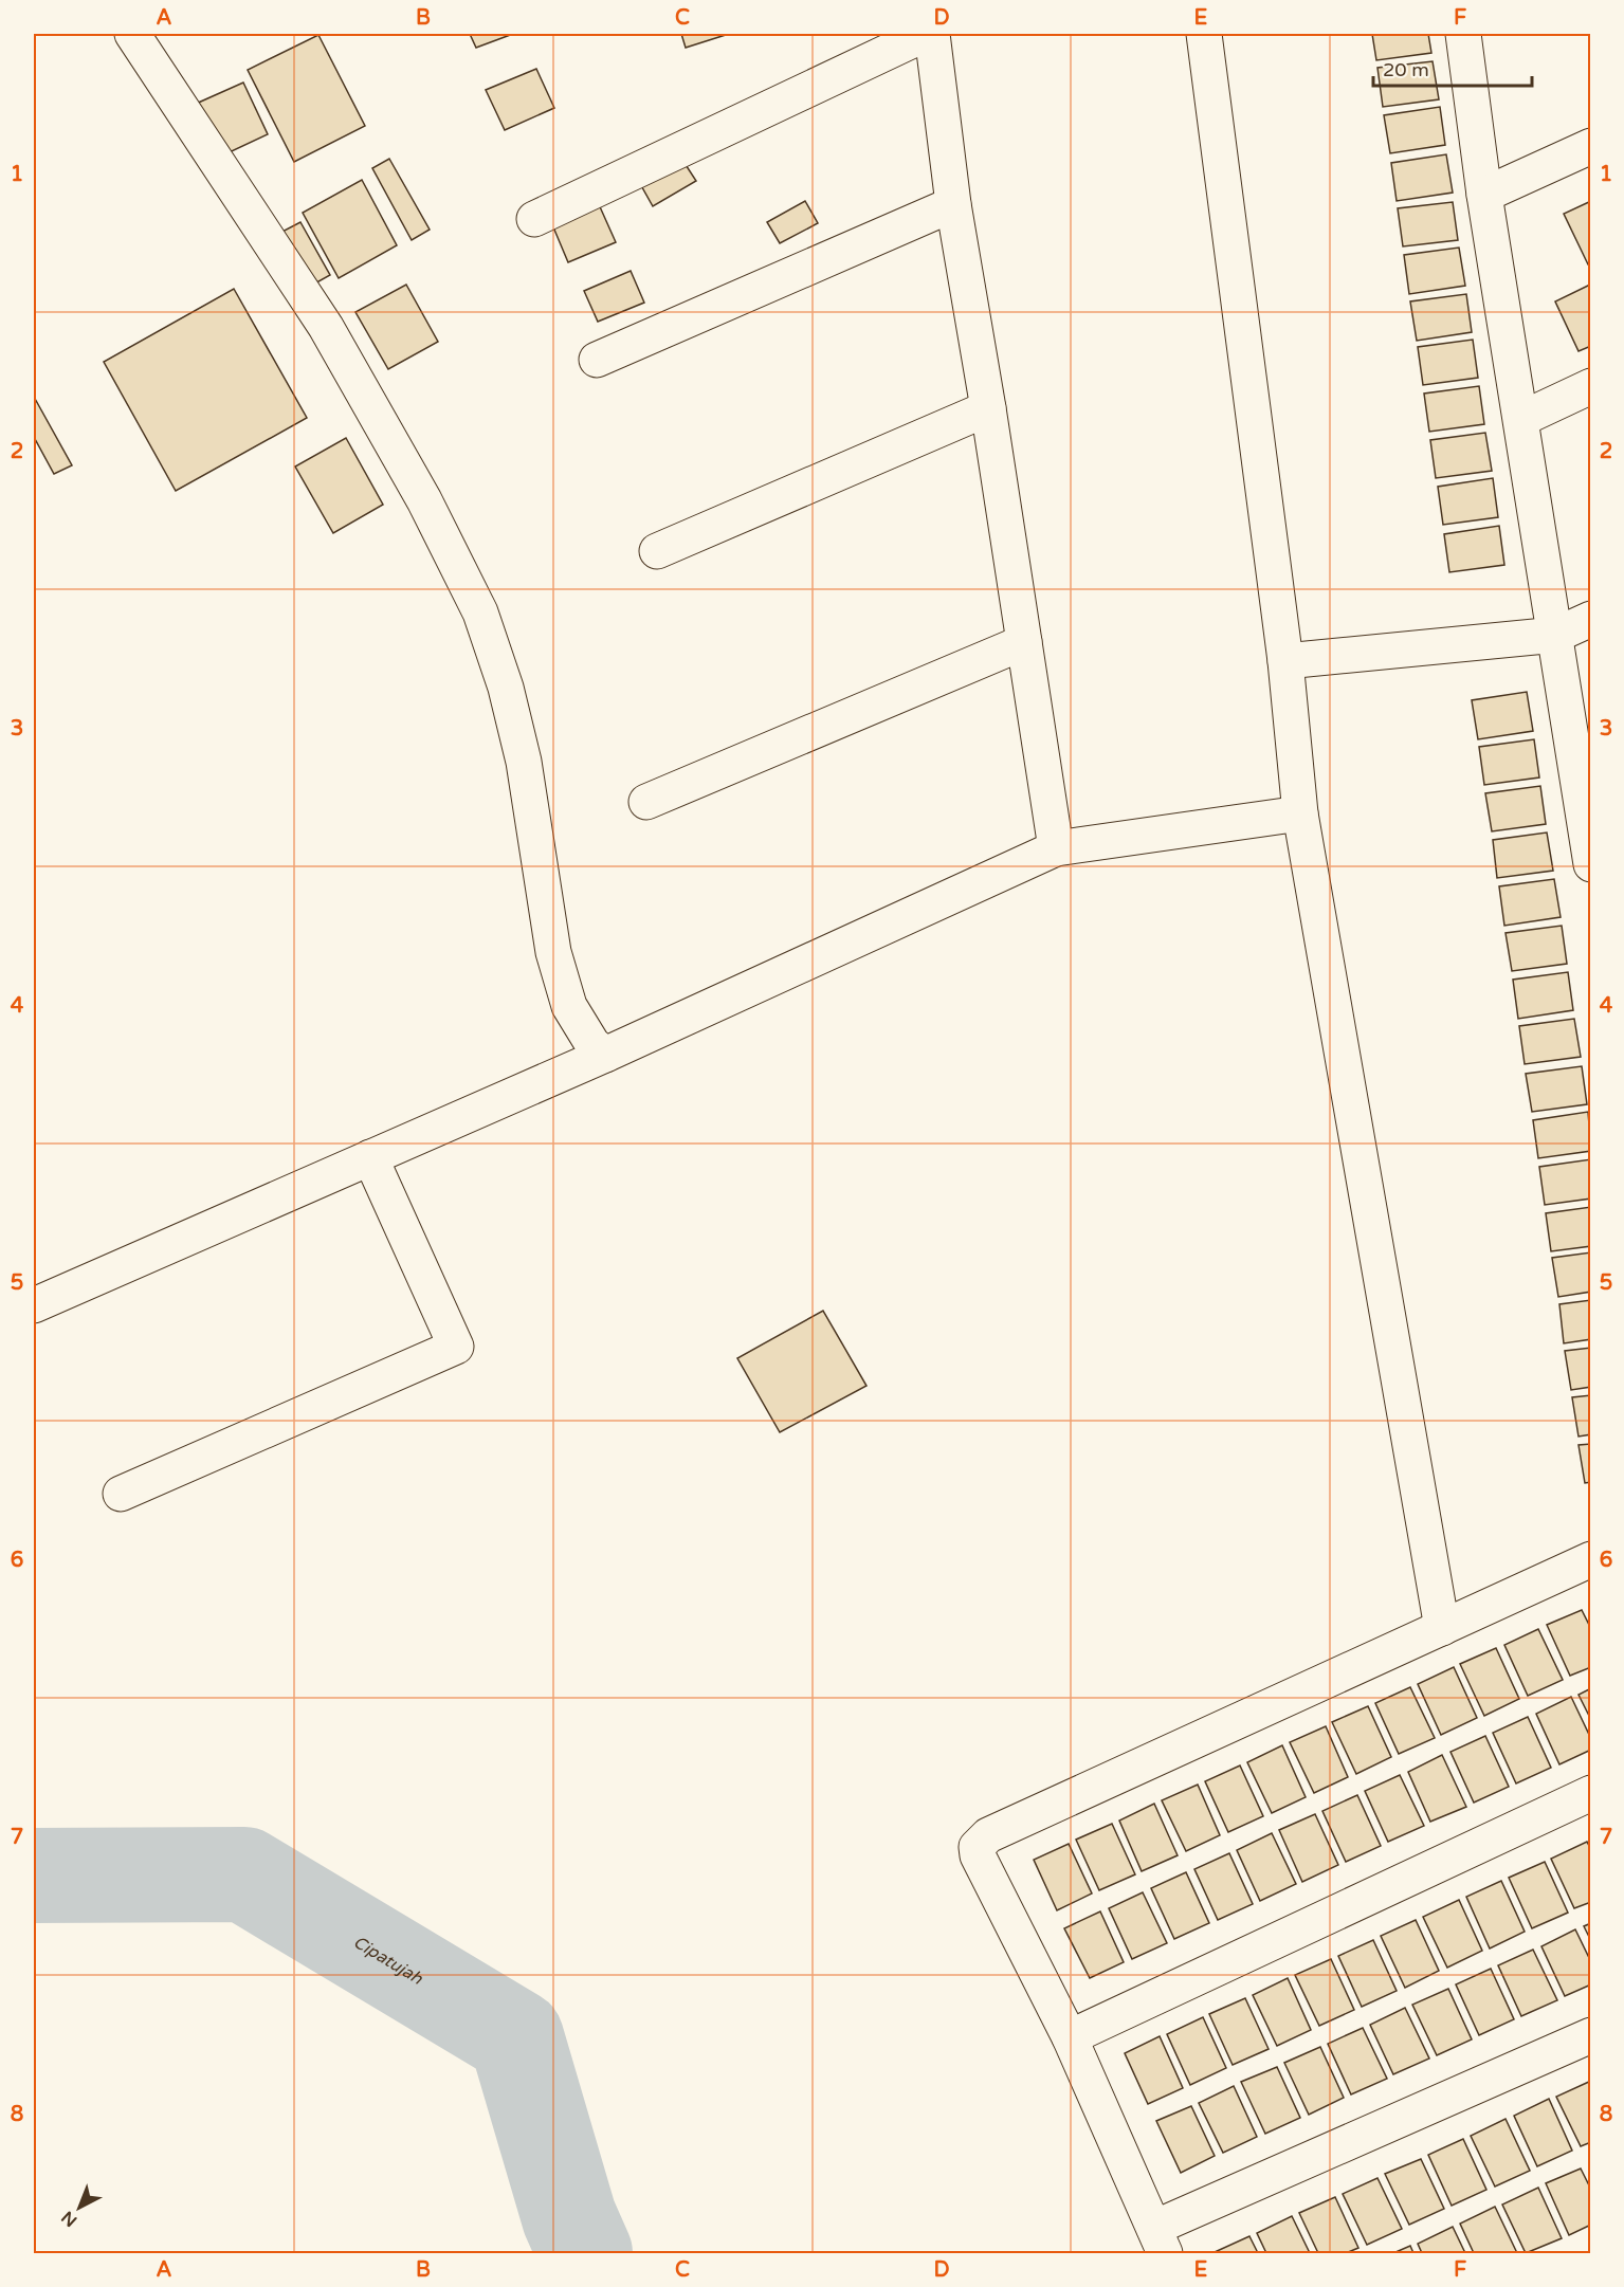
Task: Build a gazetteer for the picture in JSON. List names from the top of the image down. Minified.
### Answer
{"water":["Cipatujah"],"scale_bar":"20 m","north":"bottom left","grid":{"columns":["A","B","C","D","E","F"],"rows":["1","2","3","4","5","6","7","8"]}}
